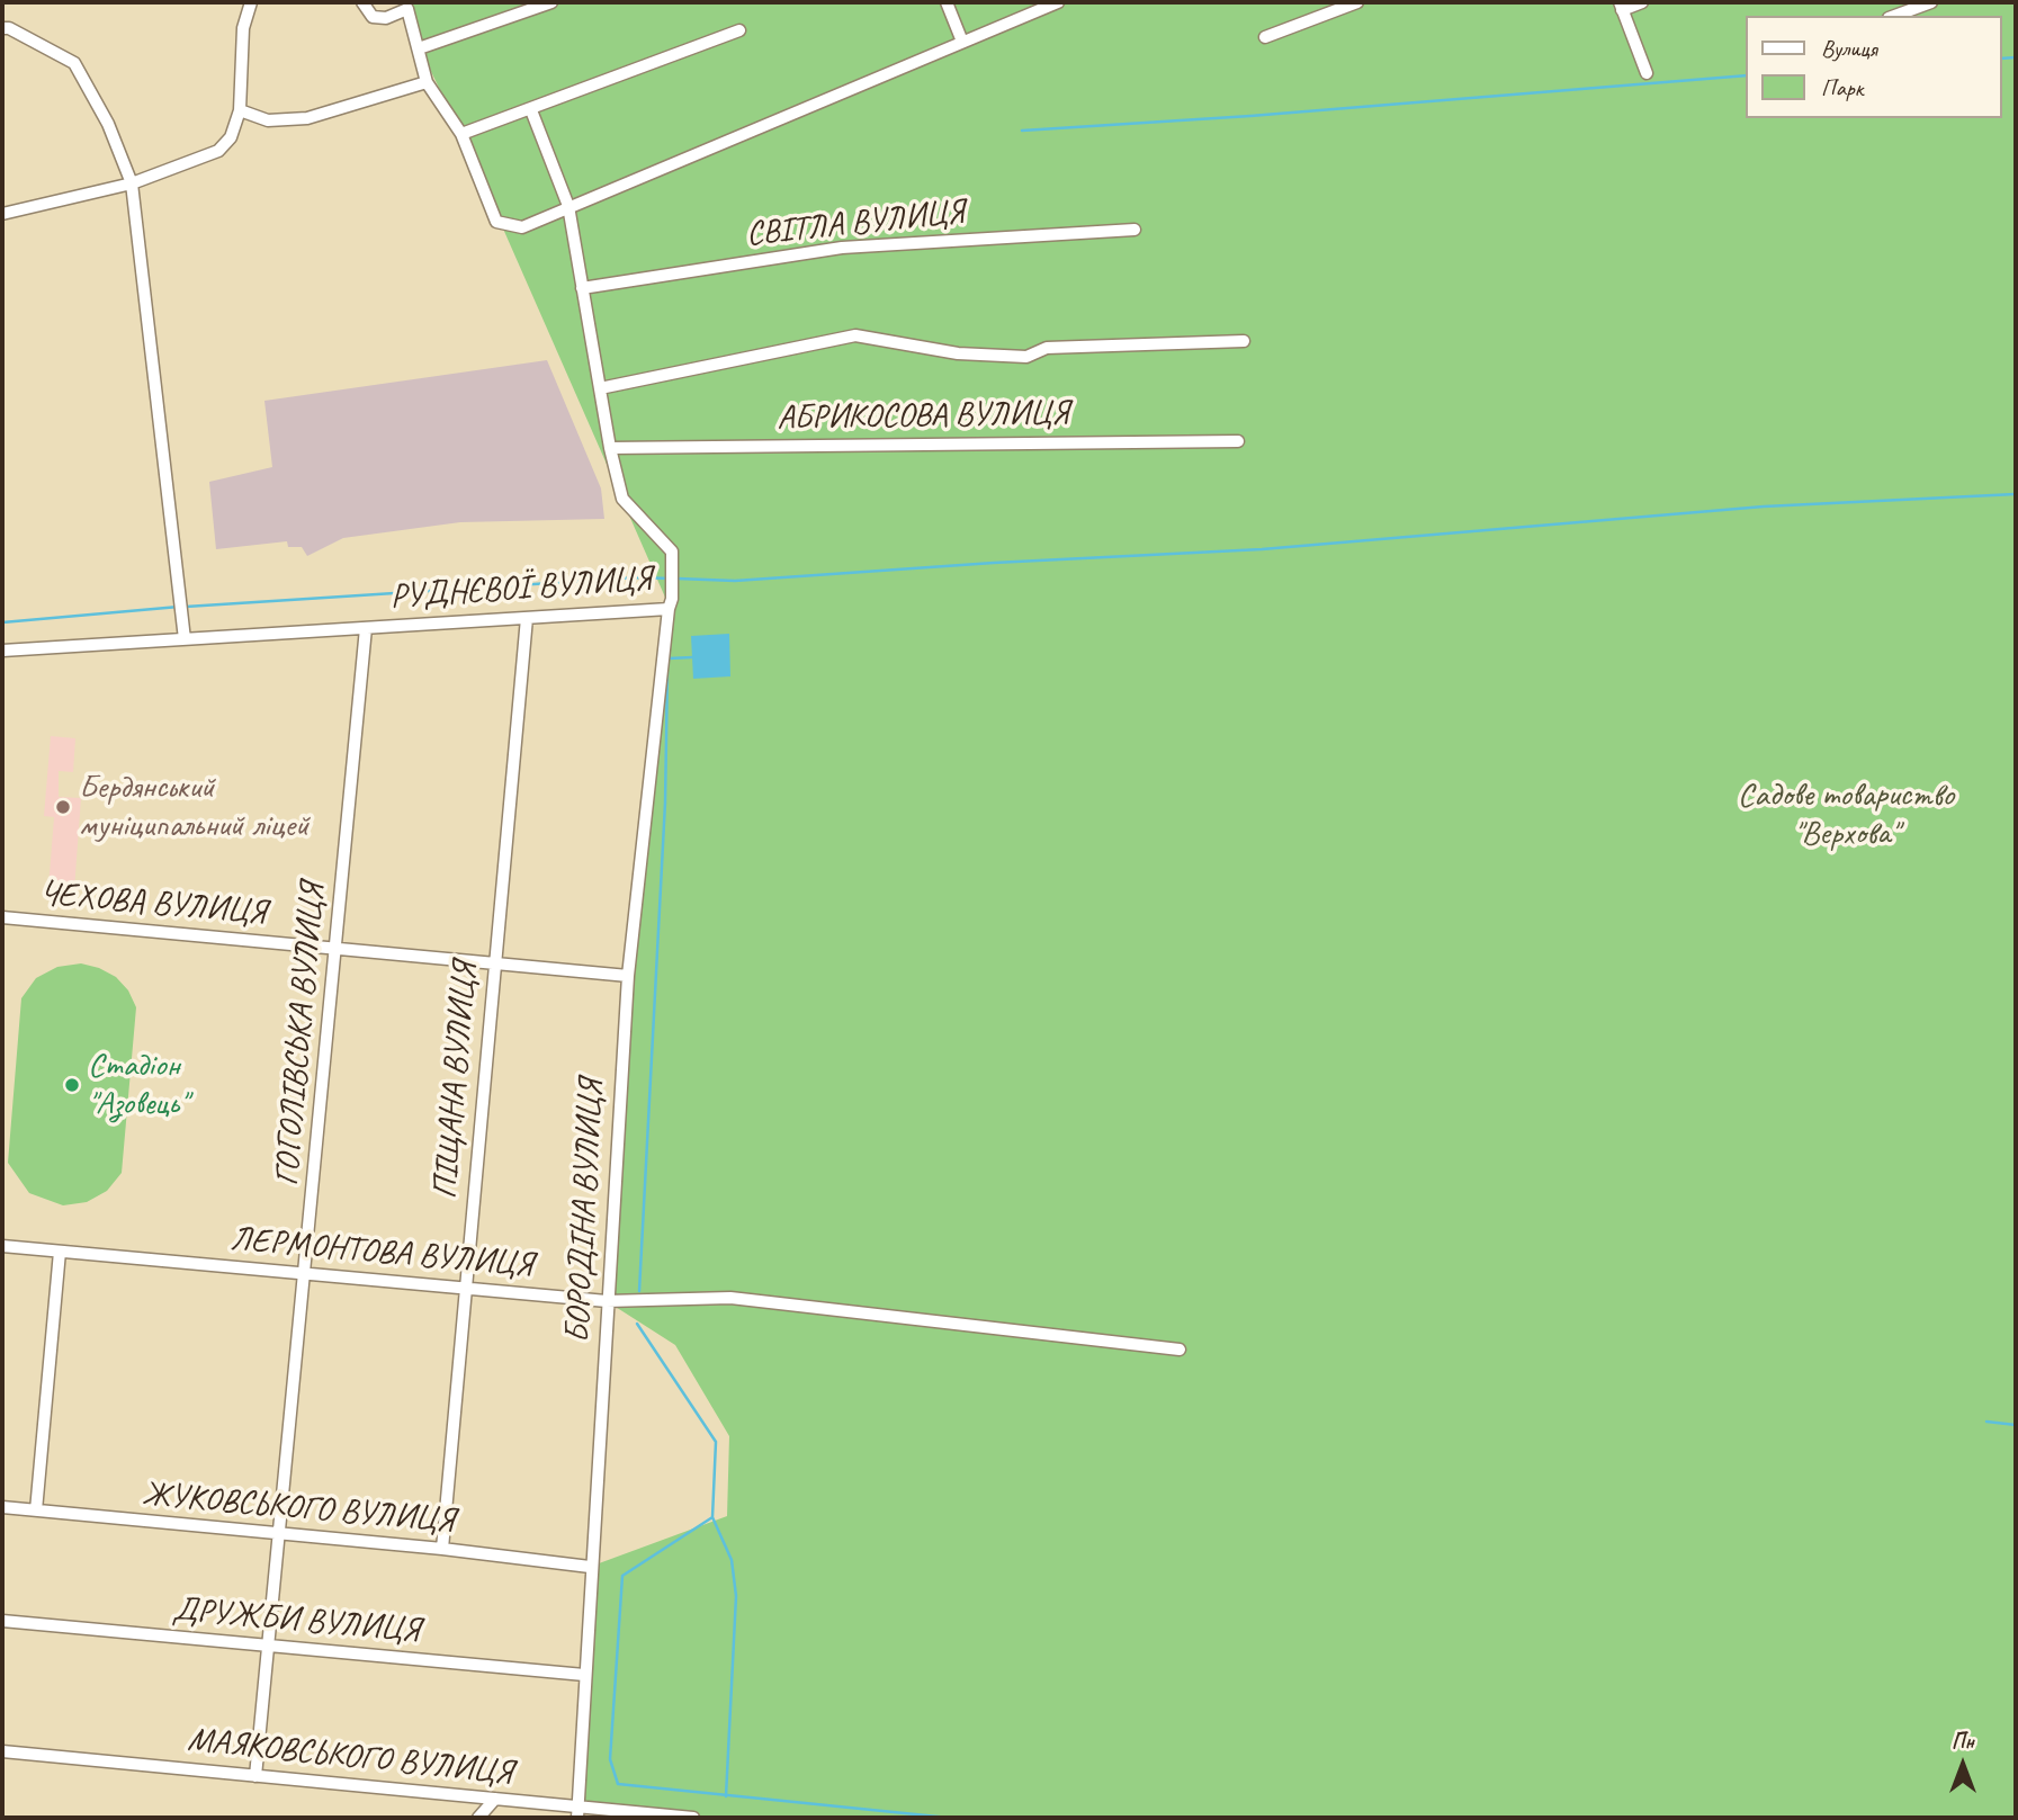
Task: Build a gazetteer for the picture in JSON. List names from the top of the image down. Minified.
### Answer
{"streets":{"street":["СВІТЛА ВУЛИЦЯ","АБРИКОСОВА ВУЛИЦЯ","РУДНЄВОЇ ВУЛИЦЯ","ЧЕХОВА ВУЛИЦЯ","ГОГОЛІВСЬКА ВУЛИЦЯ","ПІЩАНА ВУЛИЦЯ","БОРОДІНА ВУЛИЦЯ","ЛЕРМОНТОВА ВУЛИЦЯ","ЖУКОВСЬКОГО ВУЛИЦЯ","ДРУЖБИ ВУЛИЦЯ","МАЯКОВСЬКОГО ВУЛИЦЯ"]},"crossings":[["СВІТЛА ВУЛИЦЯ","РУДНЄВОЇ ВУЛИЦЯ"],["АБРИКОСОВА ВУЛИЦЯ","РУДНЄВОЇ ВУЛИЦЯ"],["РУДНЄВОЇ ВУЛИЦЯ","ГОГОЛІВСЬКА ВУЛИЦЯ"],["РУДНЄВОЇ ВУЛИЦЯ","ПІЩАНА ВУЛИЦЯ"],["РУДНЄВОЇ ВУЛИЦЯ","БОРОДІНА ВУЛИЦЯ"],["ЧЕХОВА ВУЛИЦЯ","ГОГОЛІВСЬКА ВУЛИЦЯ"],["ЧЕХОВА ВУЛИЦЯ","ПІЩАНА ВУЛИЦЯ"],["ЧЕХОВА ВУЛИЦЯ","БОРОДІНА ВУЛИЦЯ"],["ГОГОЛІВСЬКА ВУЛИЦЯ","ЛЕРМОНТОВА ВУЛИЦЯ"],["ГОГОЛІВСЬКА ВУЛИЦЯ","ЖУКОВСЬКОГО ВУЛИЦЯ"],["ГОГОЛІВСЬКА ВУЛИЦЯ","ДРУЖБИ ВУЛИЦЯ"],["ГОГОЛІВСЬКА ВУЛИЦЯ","МАЯКОВСЬКОГО ВУЛИЦЯ"],["ПІЩАНА ВУЛИЦЯ","ЛЕРМОНТОВА ВУЛИЦЯ"],["ПІЩАНА ВУЛИЦЯ","ЖУКОВСЬКОГО ВУЛИЦЯ"],["БОРОДІНА ВУЛИЦЯ","ЛЕРМОНТОВА ВУЛИЦЯ"],["БОРОДІНА ВУЛИЦЯ","ЖУКОВСЬКОГО ВУЛИЦЯ"],["БОРОДІНА ВУЛИЦЯ","ДРУЖБИ ВУЛИЦЯ"],["БОРОДІНА ВУЛИЦЯ","МАЯКОВСЬКОГО ВУЛИЦЯ"]],"parks":["Садове товариство \"Верхова\""],"places":["Бердянський муніципальний ліцей","Стадіон \"Азовець\""],"legend":["Вулиця","Парк"],"north":"top"}
